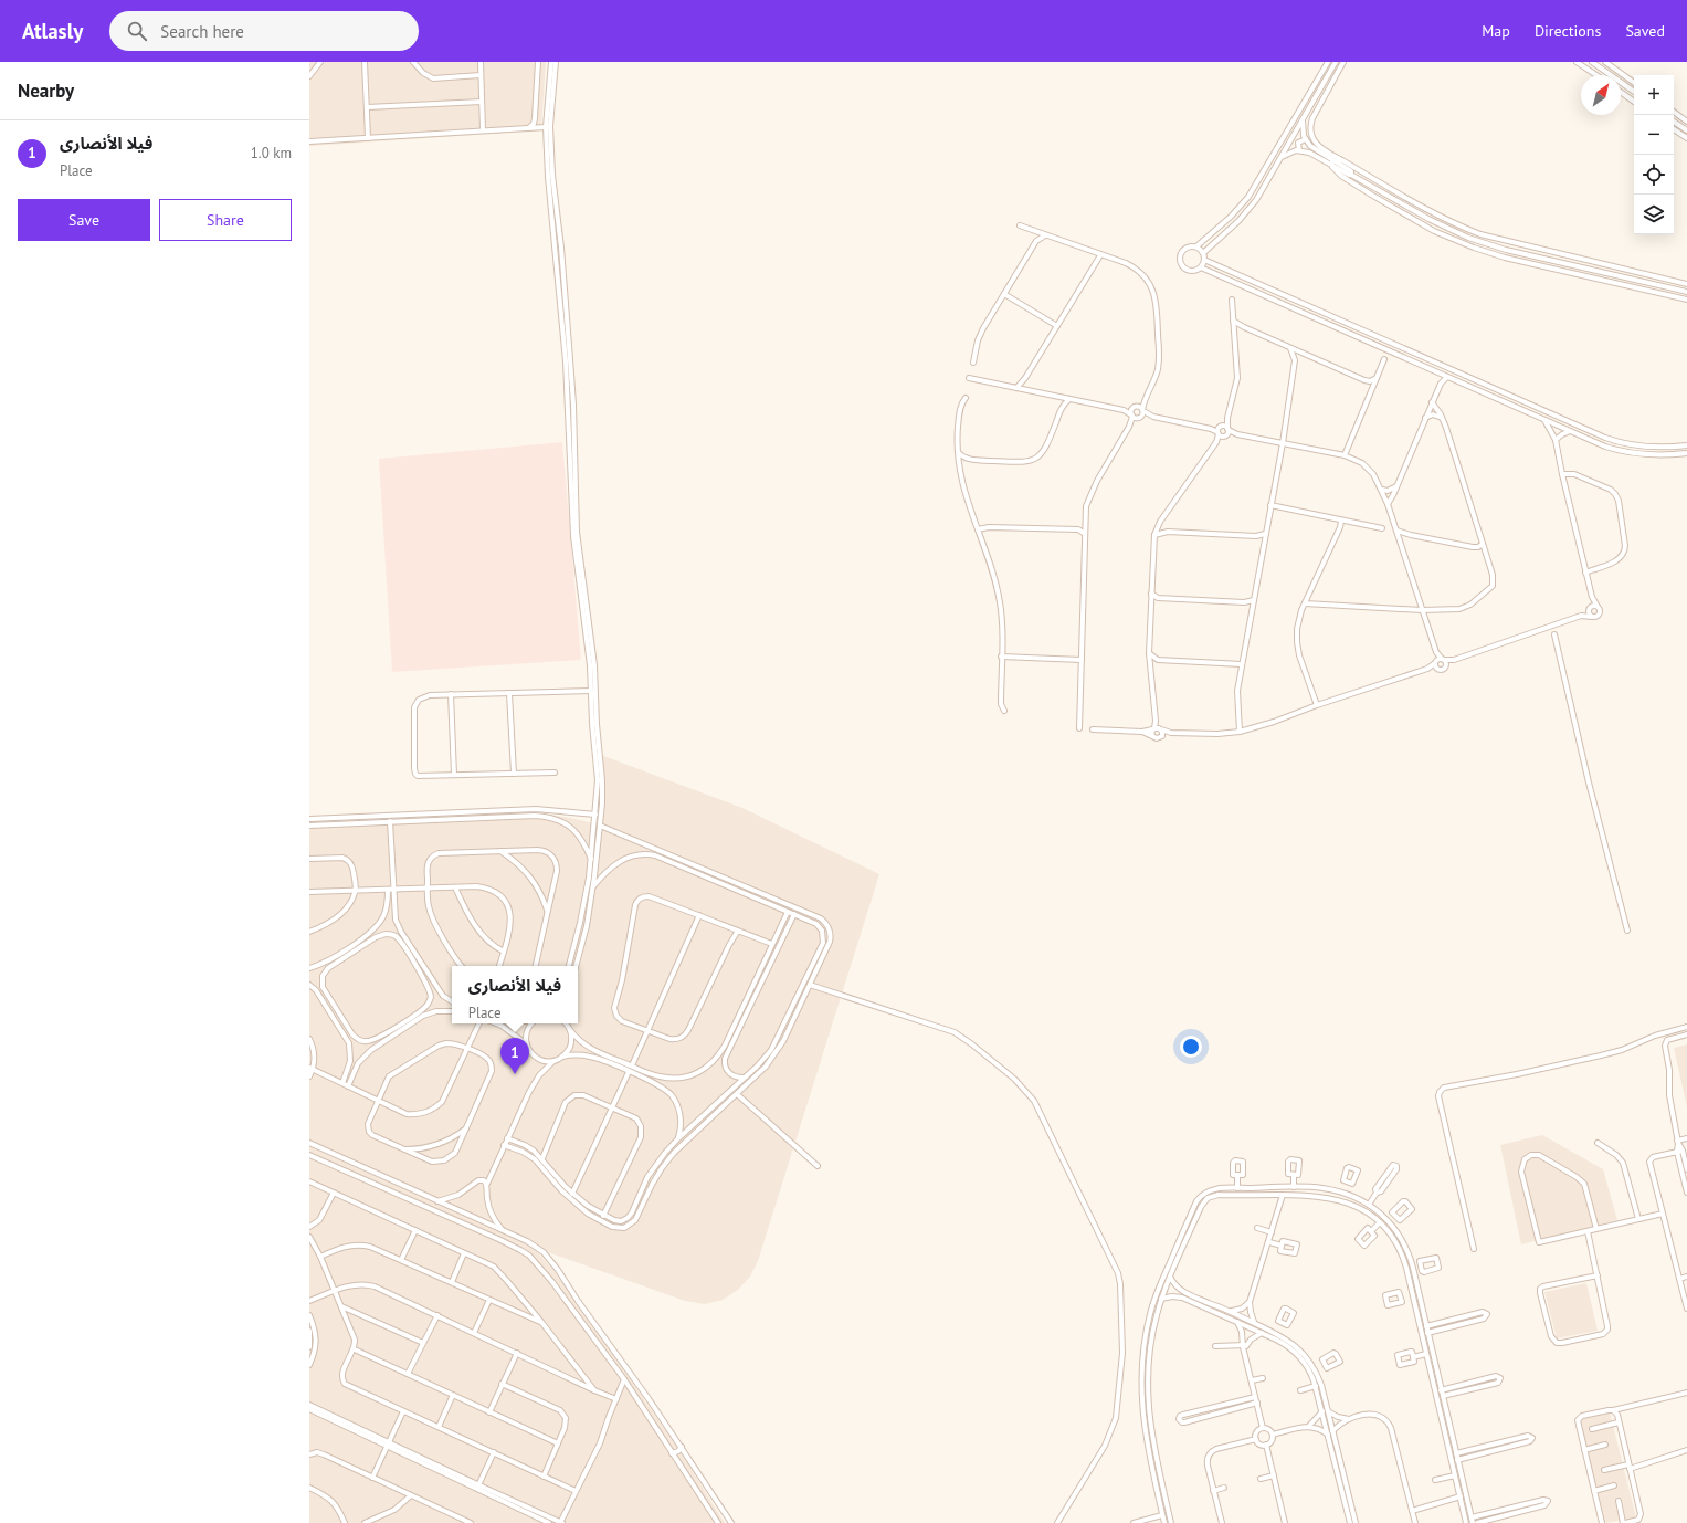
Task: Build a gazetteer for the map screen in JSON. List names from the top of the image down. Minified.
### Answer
{"north":"top right","page":{"header":"Atlasly","search":"Search here","nav":["Map","Directions","Saved"],"heading":"Nearby","map_buttons":["+","−"],"list":[{"mark":"1","name":"فيلا الأنصارى","note":"Place","value":"1.0 km"}],"buttons":["Save","Share"],"popup":["فيلا الأنصارى","Place"],"pins":"1"}}
